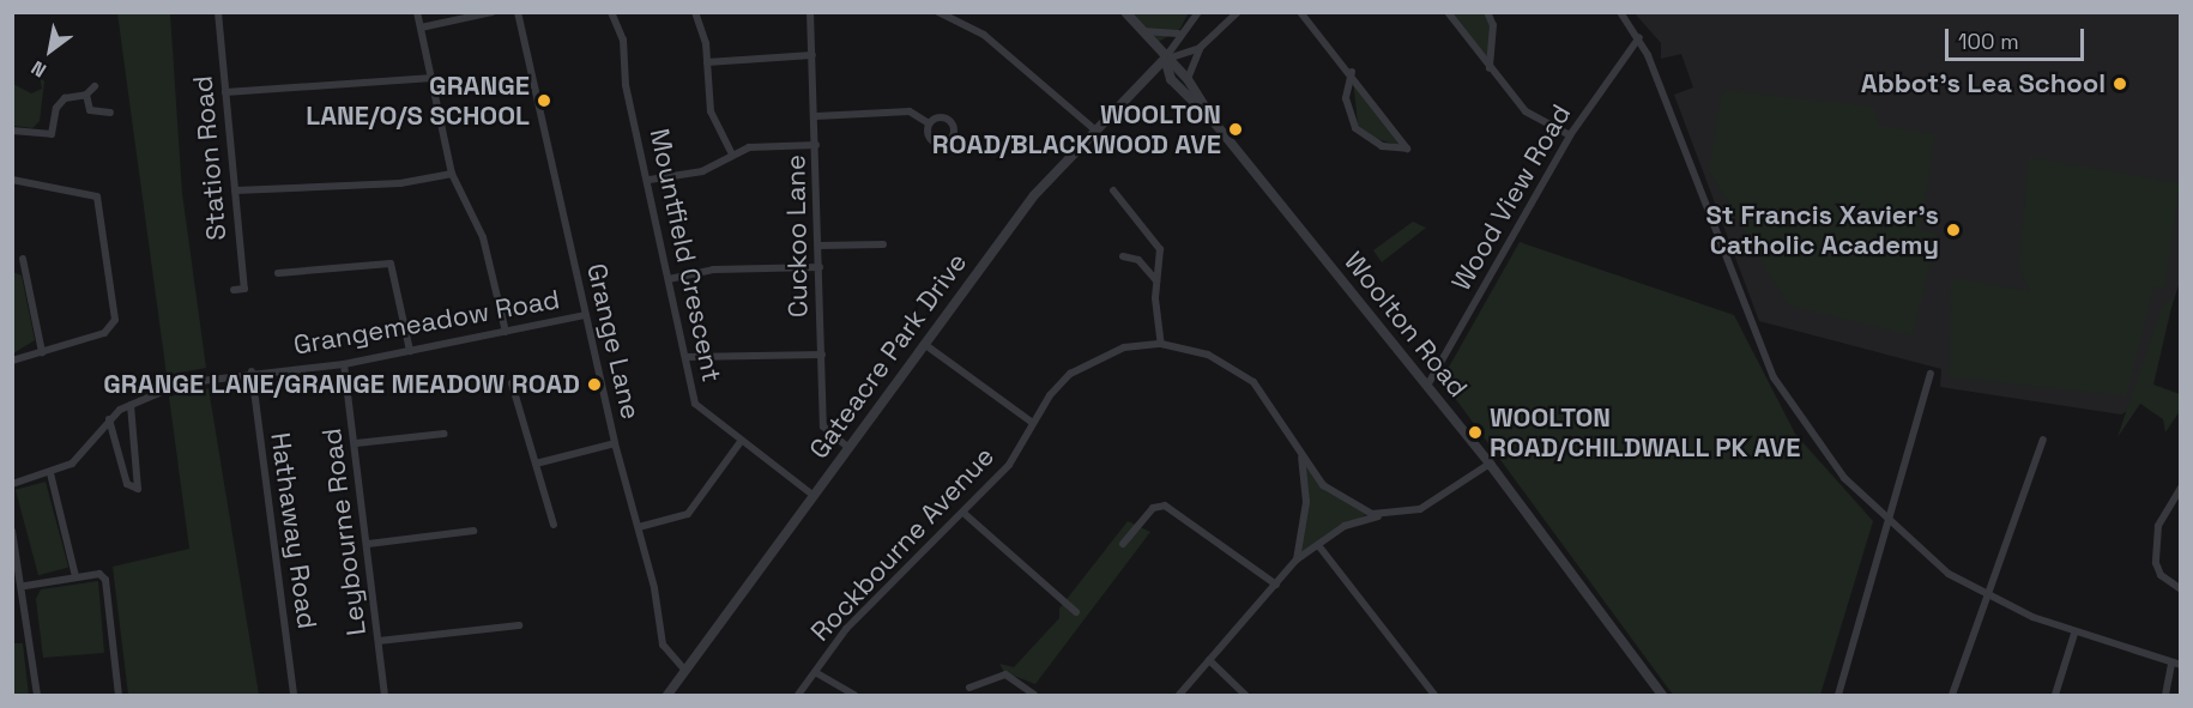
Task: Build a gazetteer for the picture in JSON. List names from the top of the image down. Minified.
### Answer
{"streets":{"street":["Station Road","Wood View Road","Cuckoo Lane","Mountfield Crescent","Grangemeadow Road","Woolton Road","Grange Lane","Gateacre Park Drive","Hathaway Road","Leybourne Road","Rockbourne Avenue"]},"crossings":[["Wood View Road","Woolton Road"],["Cuckoo Lane","Gateacre Park Drive"],["Mountfield Crescent","Gateacre Park Drive"],["Grangemeadow Road","Grange Lane"],["Grangemeadow Road","Hathaway Road"],["Grangemeadow Road","Leybourne Road"],["Woolton Road","Gateacre Park Drive"],["Grange Lane","Gateacre Park Drive"]],"places":["Abbot's Lea School","GRANGE LANE/O/S SCHOOL","WOOLTON ROAD/BLACKWOOD AVE","St Francis Xavier's Catholic Academy","GRANGE LANE/GRANGE MEADOW ROAD","WOOLTON ROAD/CHILDWALL PK AVE"],"scale_bar":"100 m","north":"bottom left"}
